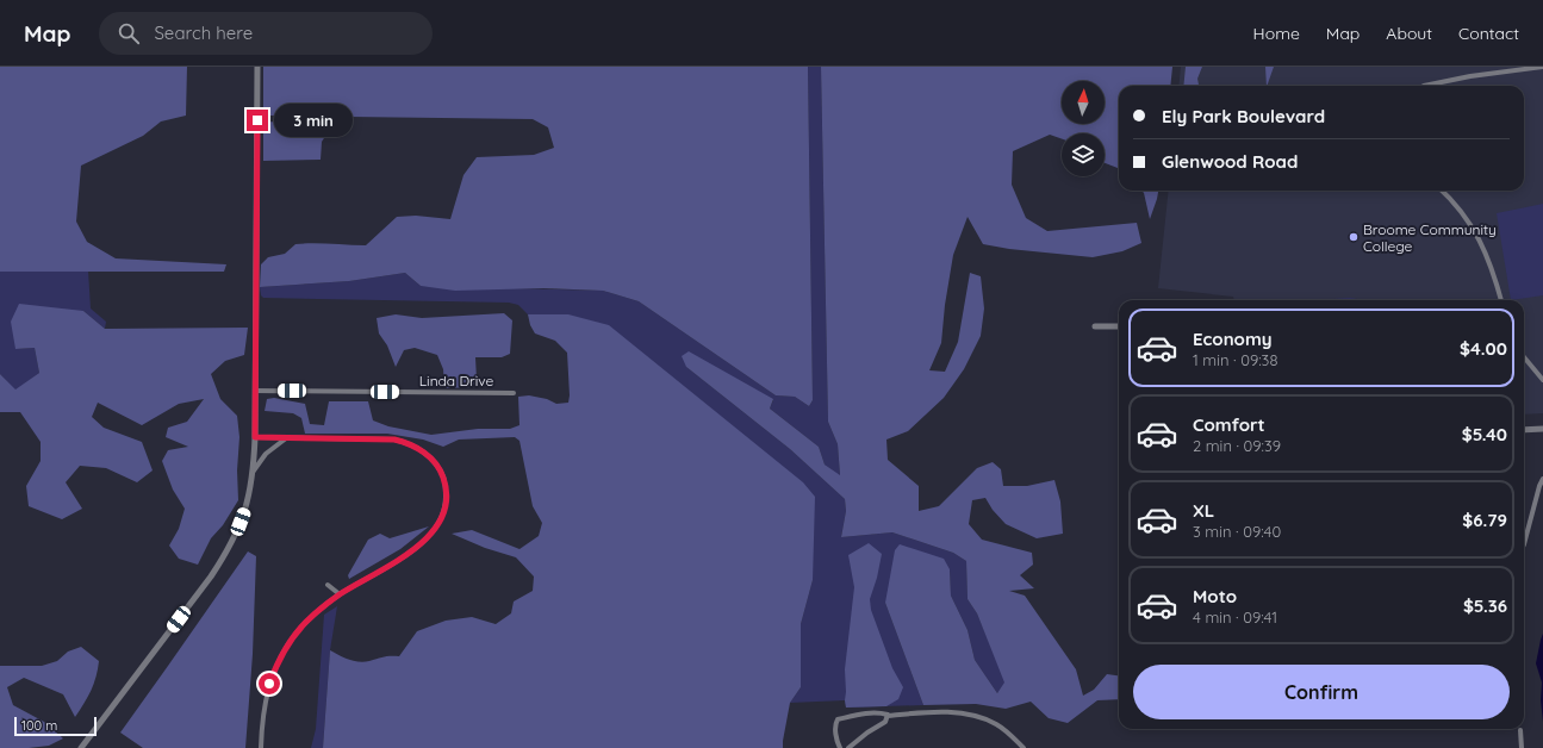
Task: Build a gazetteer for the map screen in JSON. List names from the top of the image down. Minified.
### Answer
{"streets":{"street":["Linda Drive"]},"places":["Broome Community College"],"scale_bar":"100 m","north":"top","page":{"header":"Map","search":"Search here","nav":["Home","Map","About","Contact"],"banner":["Ely Park Boulevard","Glenwood Road"],"bubble":"3 min","list":[{"name":"Economy","note":"1 min · 09:38","value":"$4.00"},{"name":"Comfort","note":"2 min · 09:39","value":"$5.40"},{"name":"XL","note":"3 min · 09:40","value":"$6.79"},{"name":"Moto","note":"4 min · 09:41","value":"$5.36"}],"buttons":"Confirm","scale":"100 m"}}
